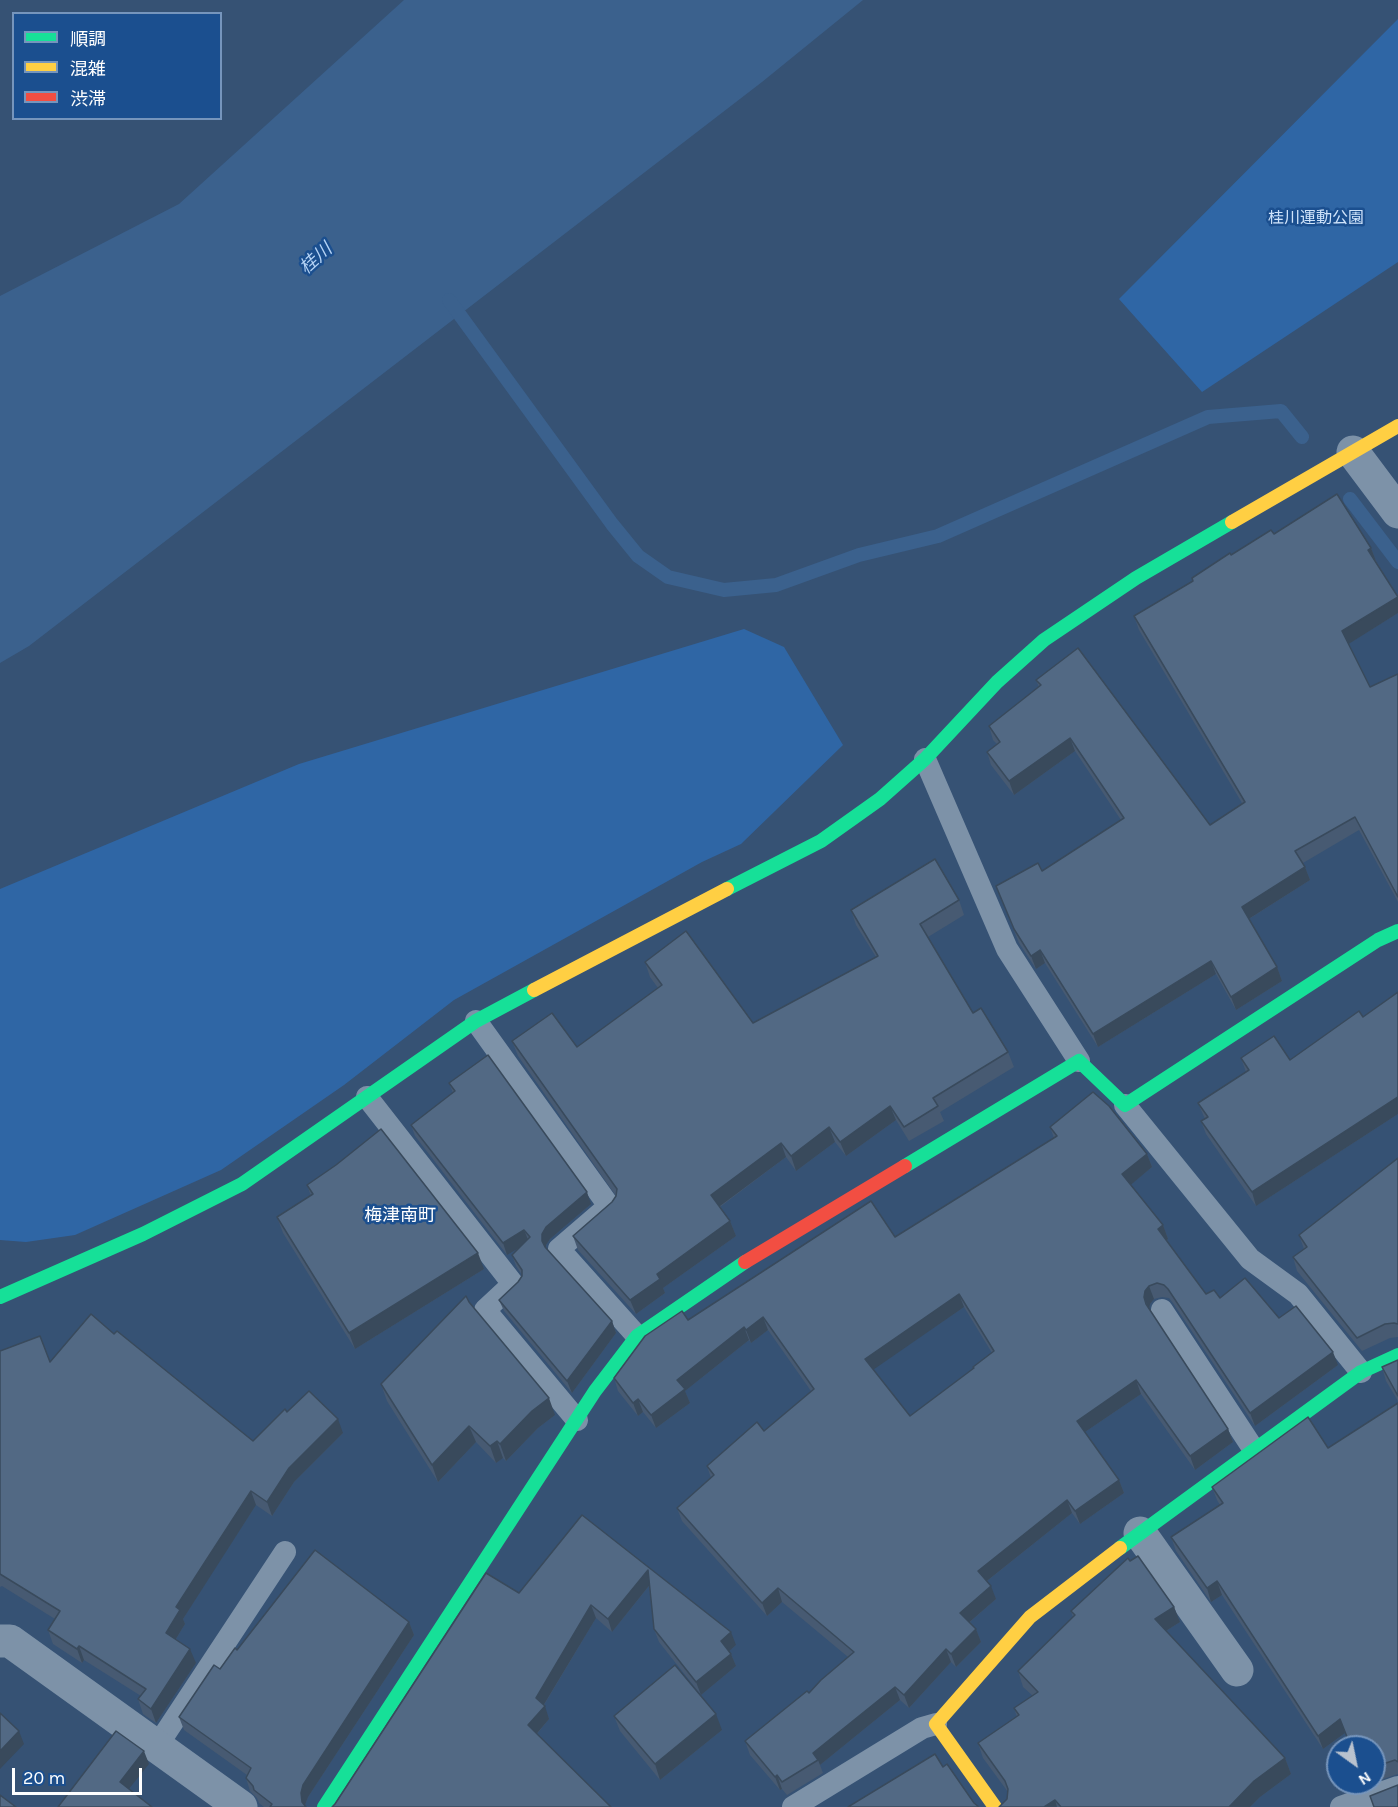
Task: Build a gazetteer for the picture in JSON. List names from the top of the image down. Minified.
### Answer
{"districts":["梅津南町"],"water":["桂川"],"parks":["桂川運動公園"],"legend":["順調","混雑","渋滞"],"scale_bar":"20 m","north":"bottom right"}
